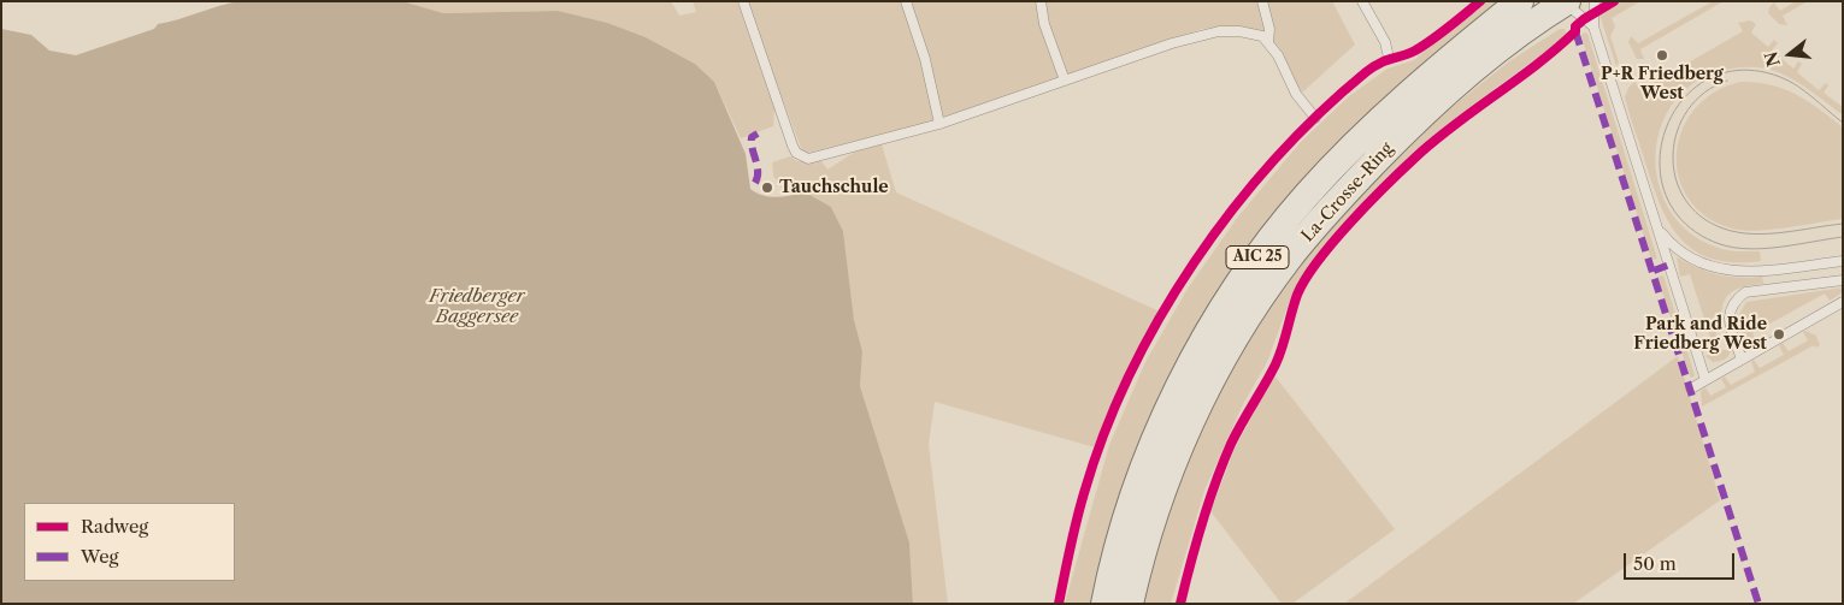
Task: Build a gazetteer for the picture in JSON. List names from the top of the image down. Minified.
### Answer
{"streets":{"main road":["La-Crosse-Ring","AIC 25"]},"water":["Friedberger Baggersee"],"places":["P+R Friedberg West","Tauchschule","Park and Ride Friedberg West"],"legend":["Radweg","Weg"],"scale_bar":"50 m","north":"left"}
